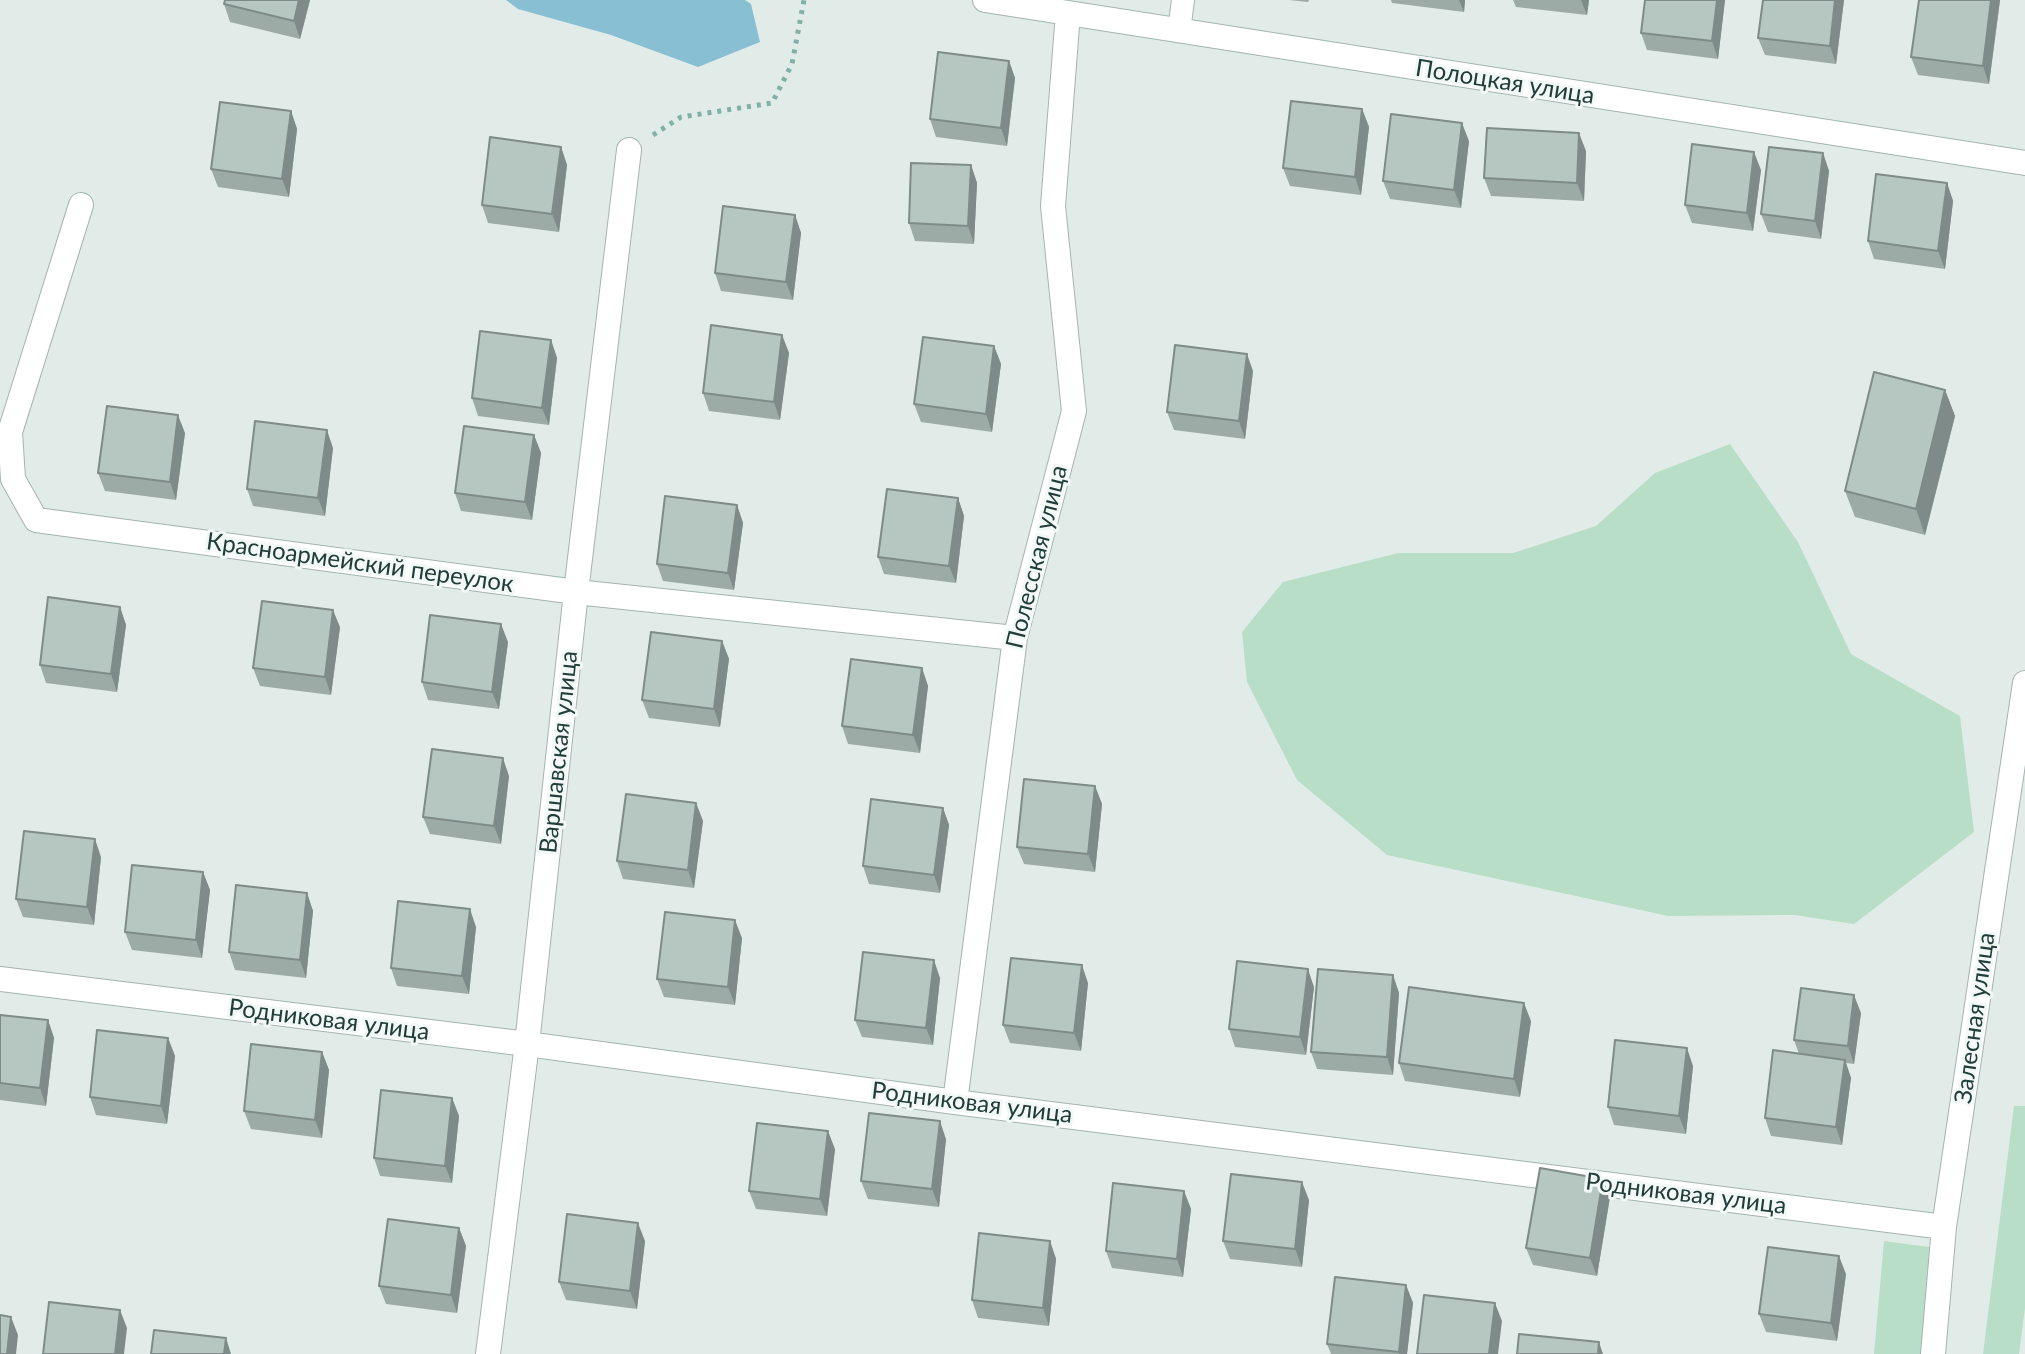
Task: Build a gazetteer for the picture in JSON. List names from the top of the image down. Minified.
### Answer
{"streets":{"street":["Полоцкая улица","Полесская улица","Красноармейский переулок","Варшавская улица","Залесная улица","Родниковая улица"]},"crossings":[["Полоцкая улица","Полесская улица"],["Полесская улица","Красноармейский переулок"],["Полесская улица","Родниковая улица"],["Красноармейский переулок","Варшавская улица"],["Варшавская улица","Родниковая улица"],["Залесная улица","Родниковая улица"]]}
